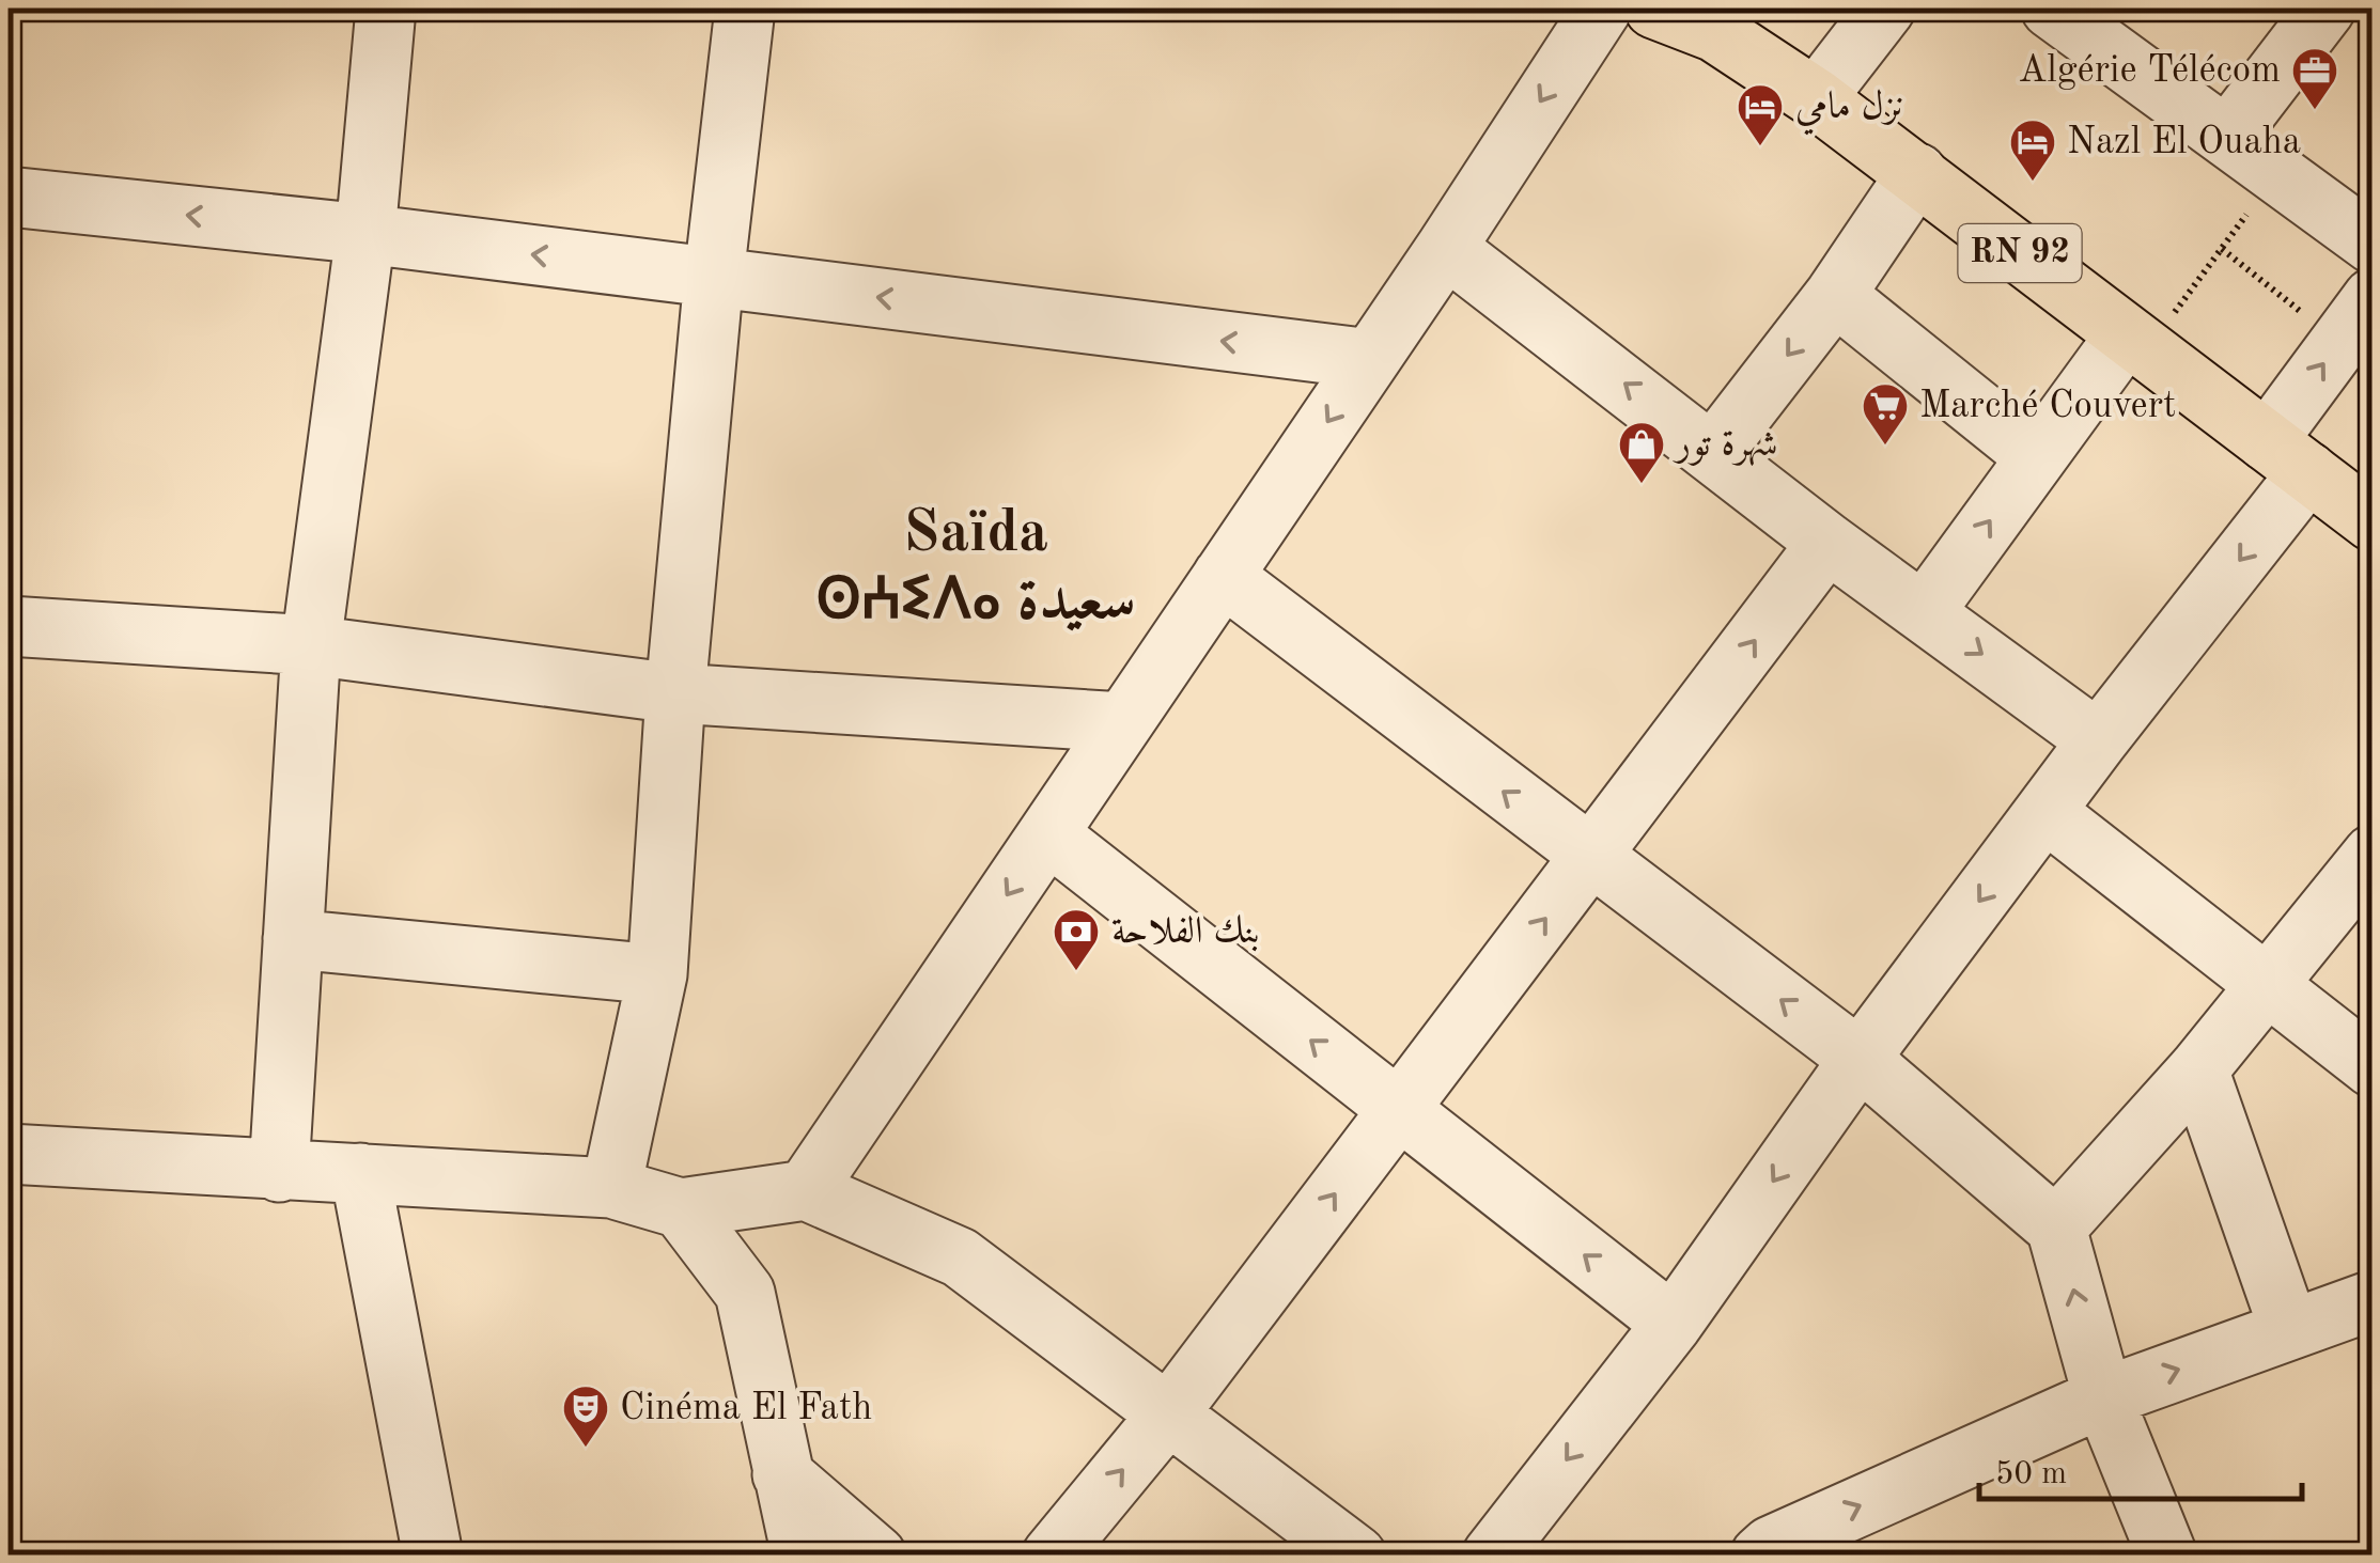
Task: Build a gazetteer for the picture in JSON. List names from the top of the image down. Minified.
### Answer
{"streets":{"main road":["RN 92"]},"districts":["Saïda ⵙⵄⵉⴷⴰ سعيدة"],"places":{"office":["Algérie Télécom"],"hotel":["نزل مامي","Nazl El Ouaha"],"supermarket":["Marché Couvert"],"shop":["شهرة تور"],"bank":["بنك الفلاحة"],"theatre":["Cinéma El Fath"]},"scale_bar":"50 m"}
